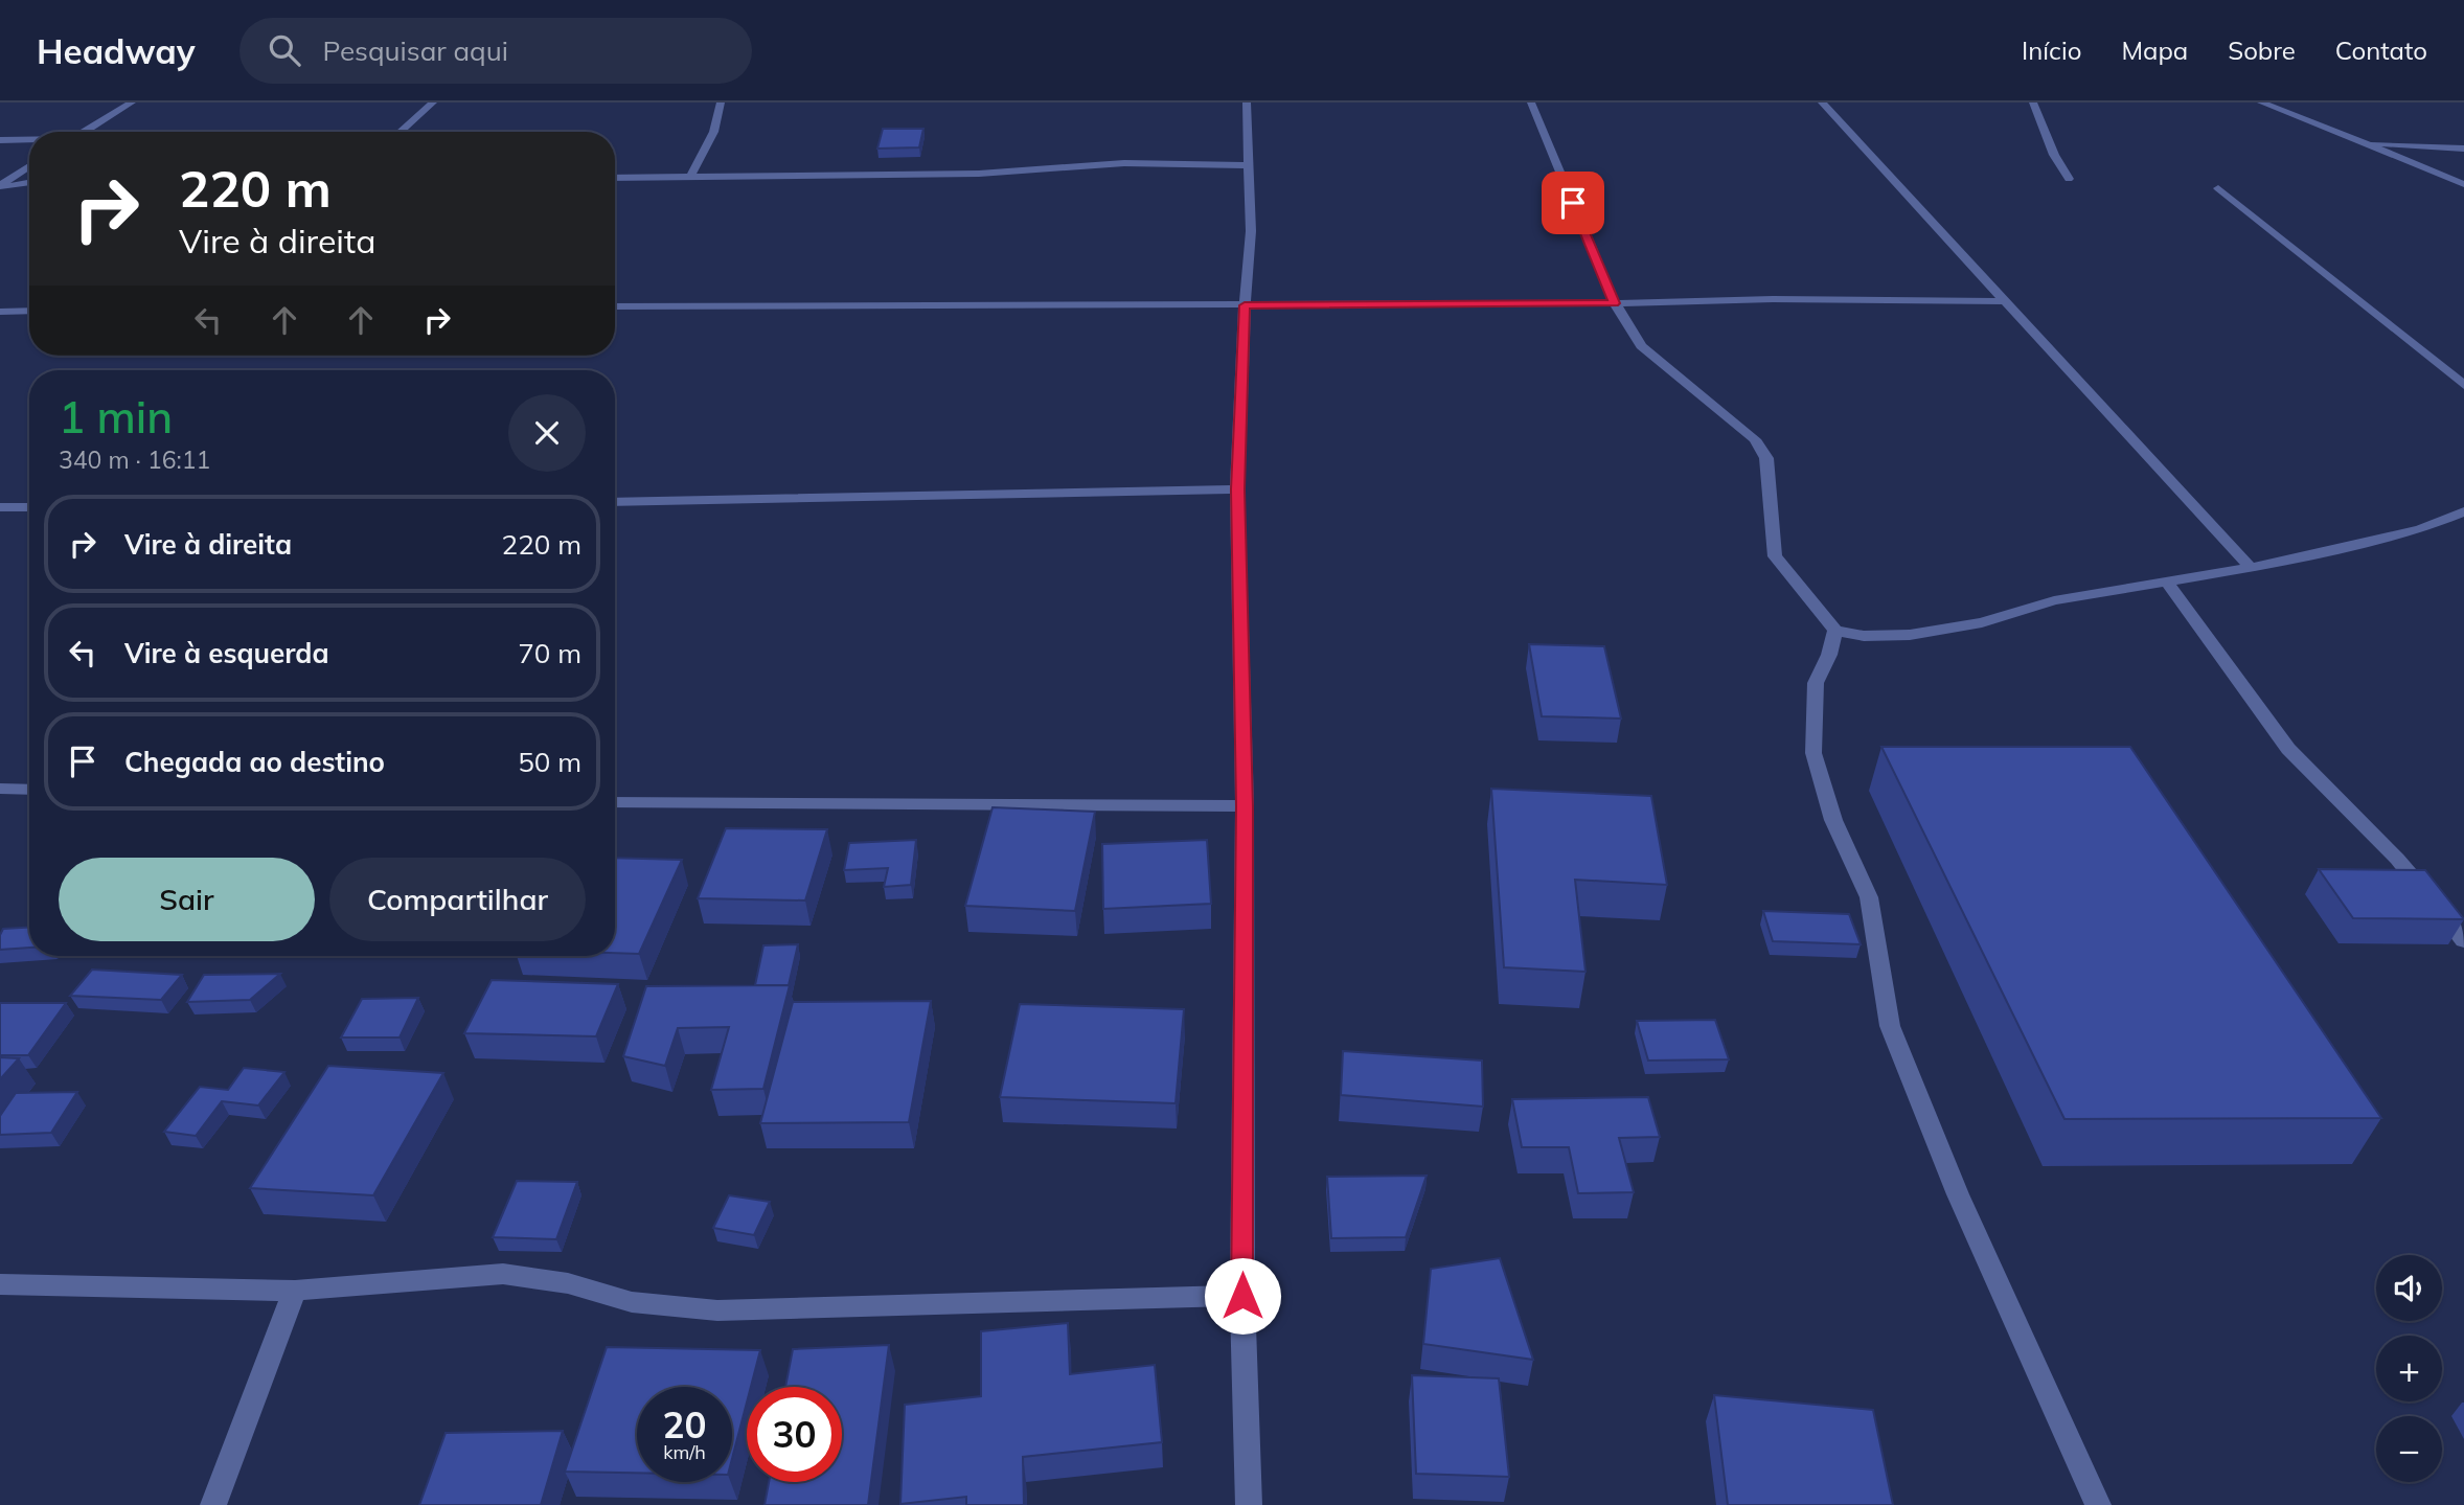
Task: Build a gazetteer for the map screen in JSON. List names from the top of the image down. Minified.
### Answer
{"page":{"header":"Headway","search":"Pesquisar aqui","nav":["Início","Mapa","Sobre","Contato"],"turn":["220 m","Vire à direita"],"heading":["1 min","340 m · 16:11"],"list":[{"name":"Vire à direita","value":"220 m"},{"name":"Vire à esquerda","value":"70 m"},{"name":"Chegada ao destino","value":"50 m"}],"buttons":["Sair","Compartilhar"],"map_buttons":["+","−"],"speed":"20 km/h","limit":"30"}}
